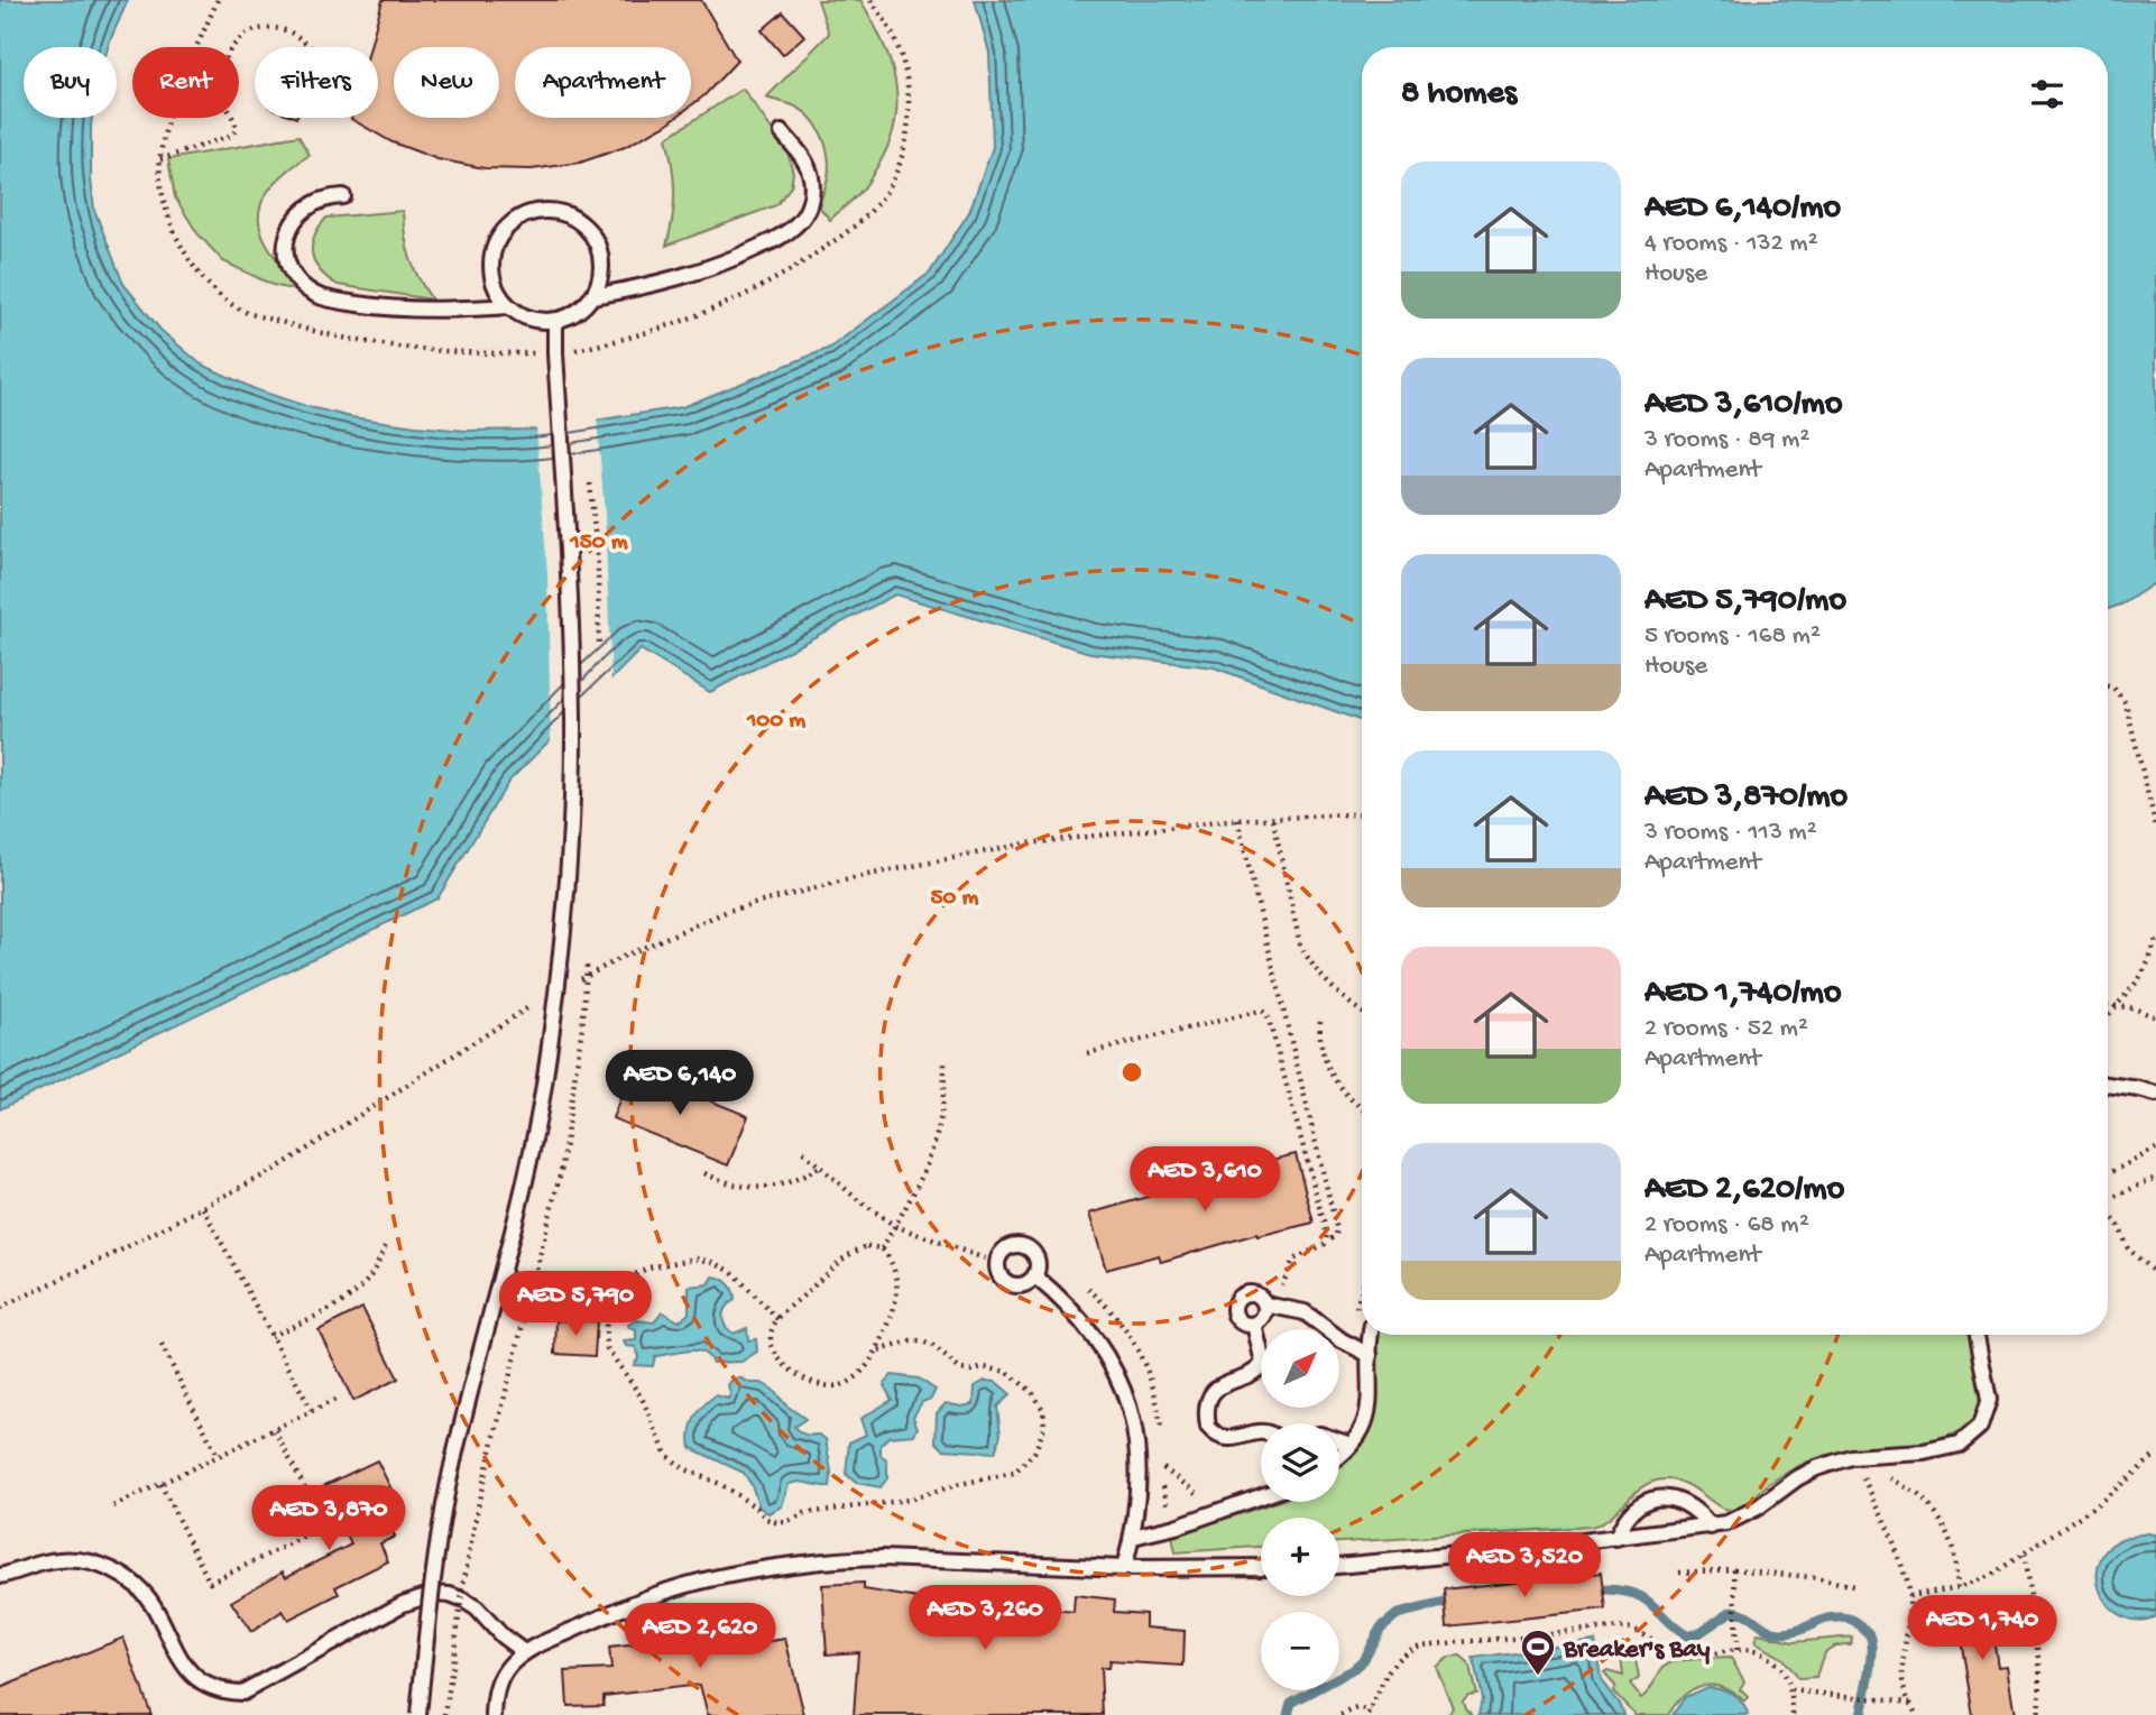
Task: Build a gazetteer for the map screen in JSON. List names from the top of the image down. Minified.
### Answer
{"places":{"sports":["Breaker's Bay"]},"north":"top right","page":{"chip":["Buy","Rent","Filters","New","Apartment"],"heading":"8 homes","list":[{"name":"AED 6,140/mo","note":"4 rooms · 132 m² · House"},{"name":"AED 3,610/mo","note":"3 rooms · 89 m² · Apartment"},{"name":"AED 5,790/mo","note":"5 rooms · 168 m² · House"},{"name":"AED 3,870/mo","note":"3 rooms · 113 m² · Apartment"},{"name":"AED 1,740/mo","note":"2 rooms · 52 m² · Apartment"},{"name":"AED 2,620/mo","note":"2 rooms · 68 m² · Apartment"}],"price":["AED 6,140","AED 3,610","AED 5,790","AED 3,870","AED 3,520","AED 3,260","AED 1,740","AED 2,620"],"map_buttons":["+","−"]},"rings":["150 m","100 m","50 m"]}
